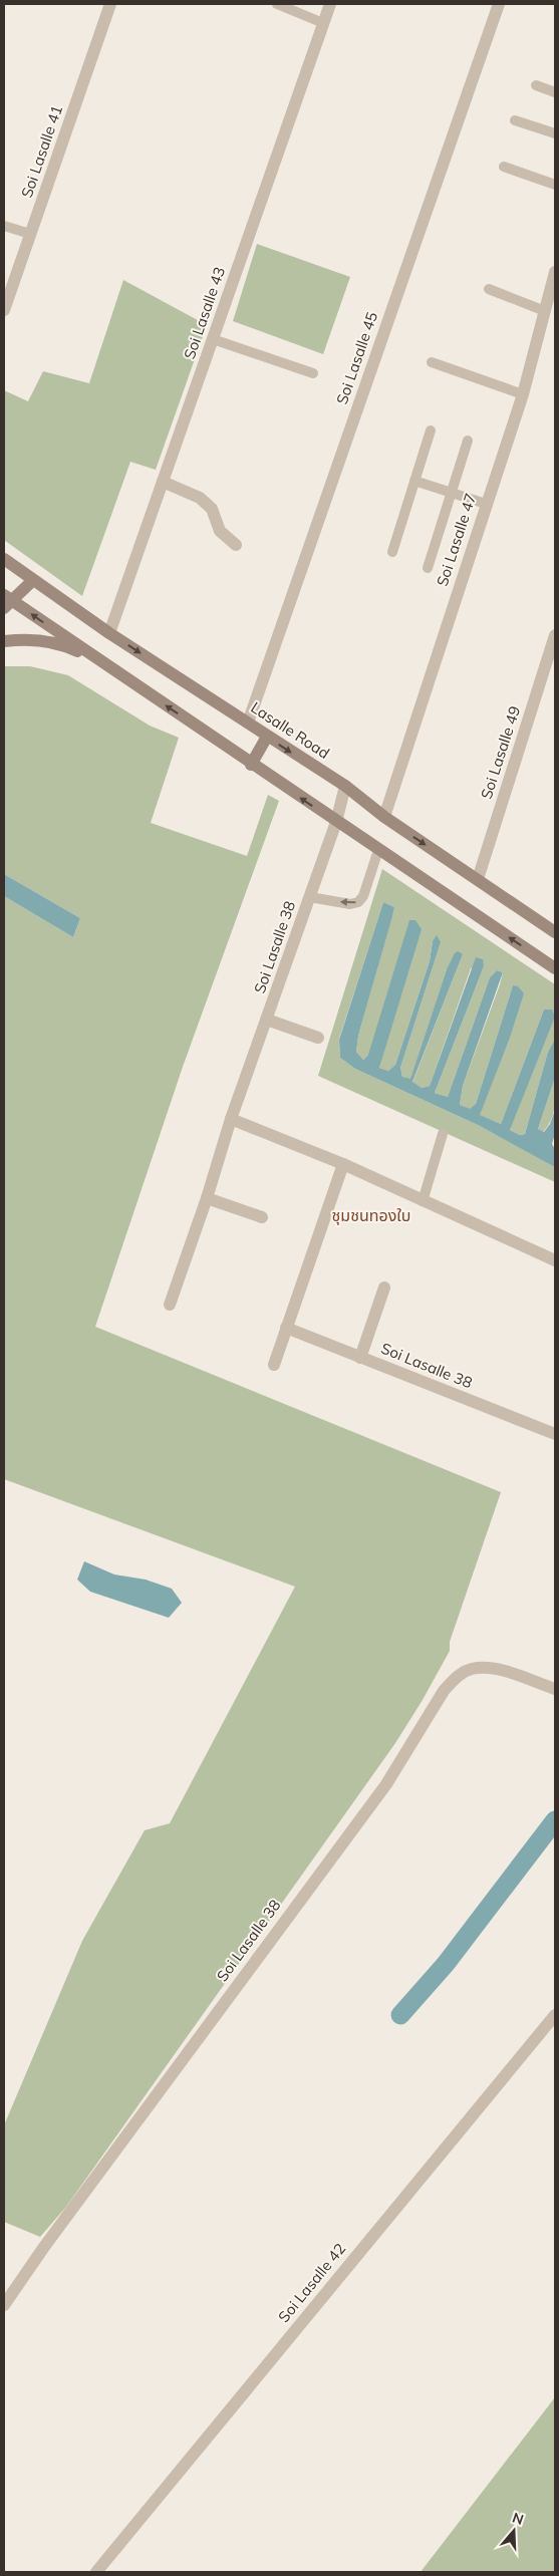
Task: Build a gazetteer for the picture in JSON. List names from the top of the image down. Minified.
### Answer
{"streets":{"street":["Soi Lasalle 41","Soi Lasalle 43","Soi Lasalle 45","Soi Lasalle 47","Lasalle Road","Soi Lasalle 49","Soi Lasalle 38","Soi Lasalle 42"]},"crossings":[["Soi Lasalle 43","Lasalle Road"],["Soi Lasalle 45","Lasalle Road"],["Soi Lasalle 47","Lasalle Road"],["Lasalle Road","Soi Lasalle 49"],["Lasalle Road","Soi Lasalle 38"]],"districts":["ชุมชนทองใบ"],"north":"top"}
